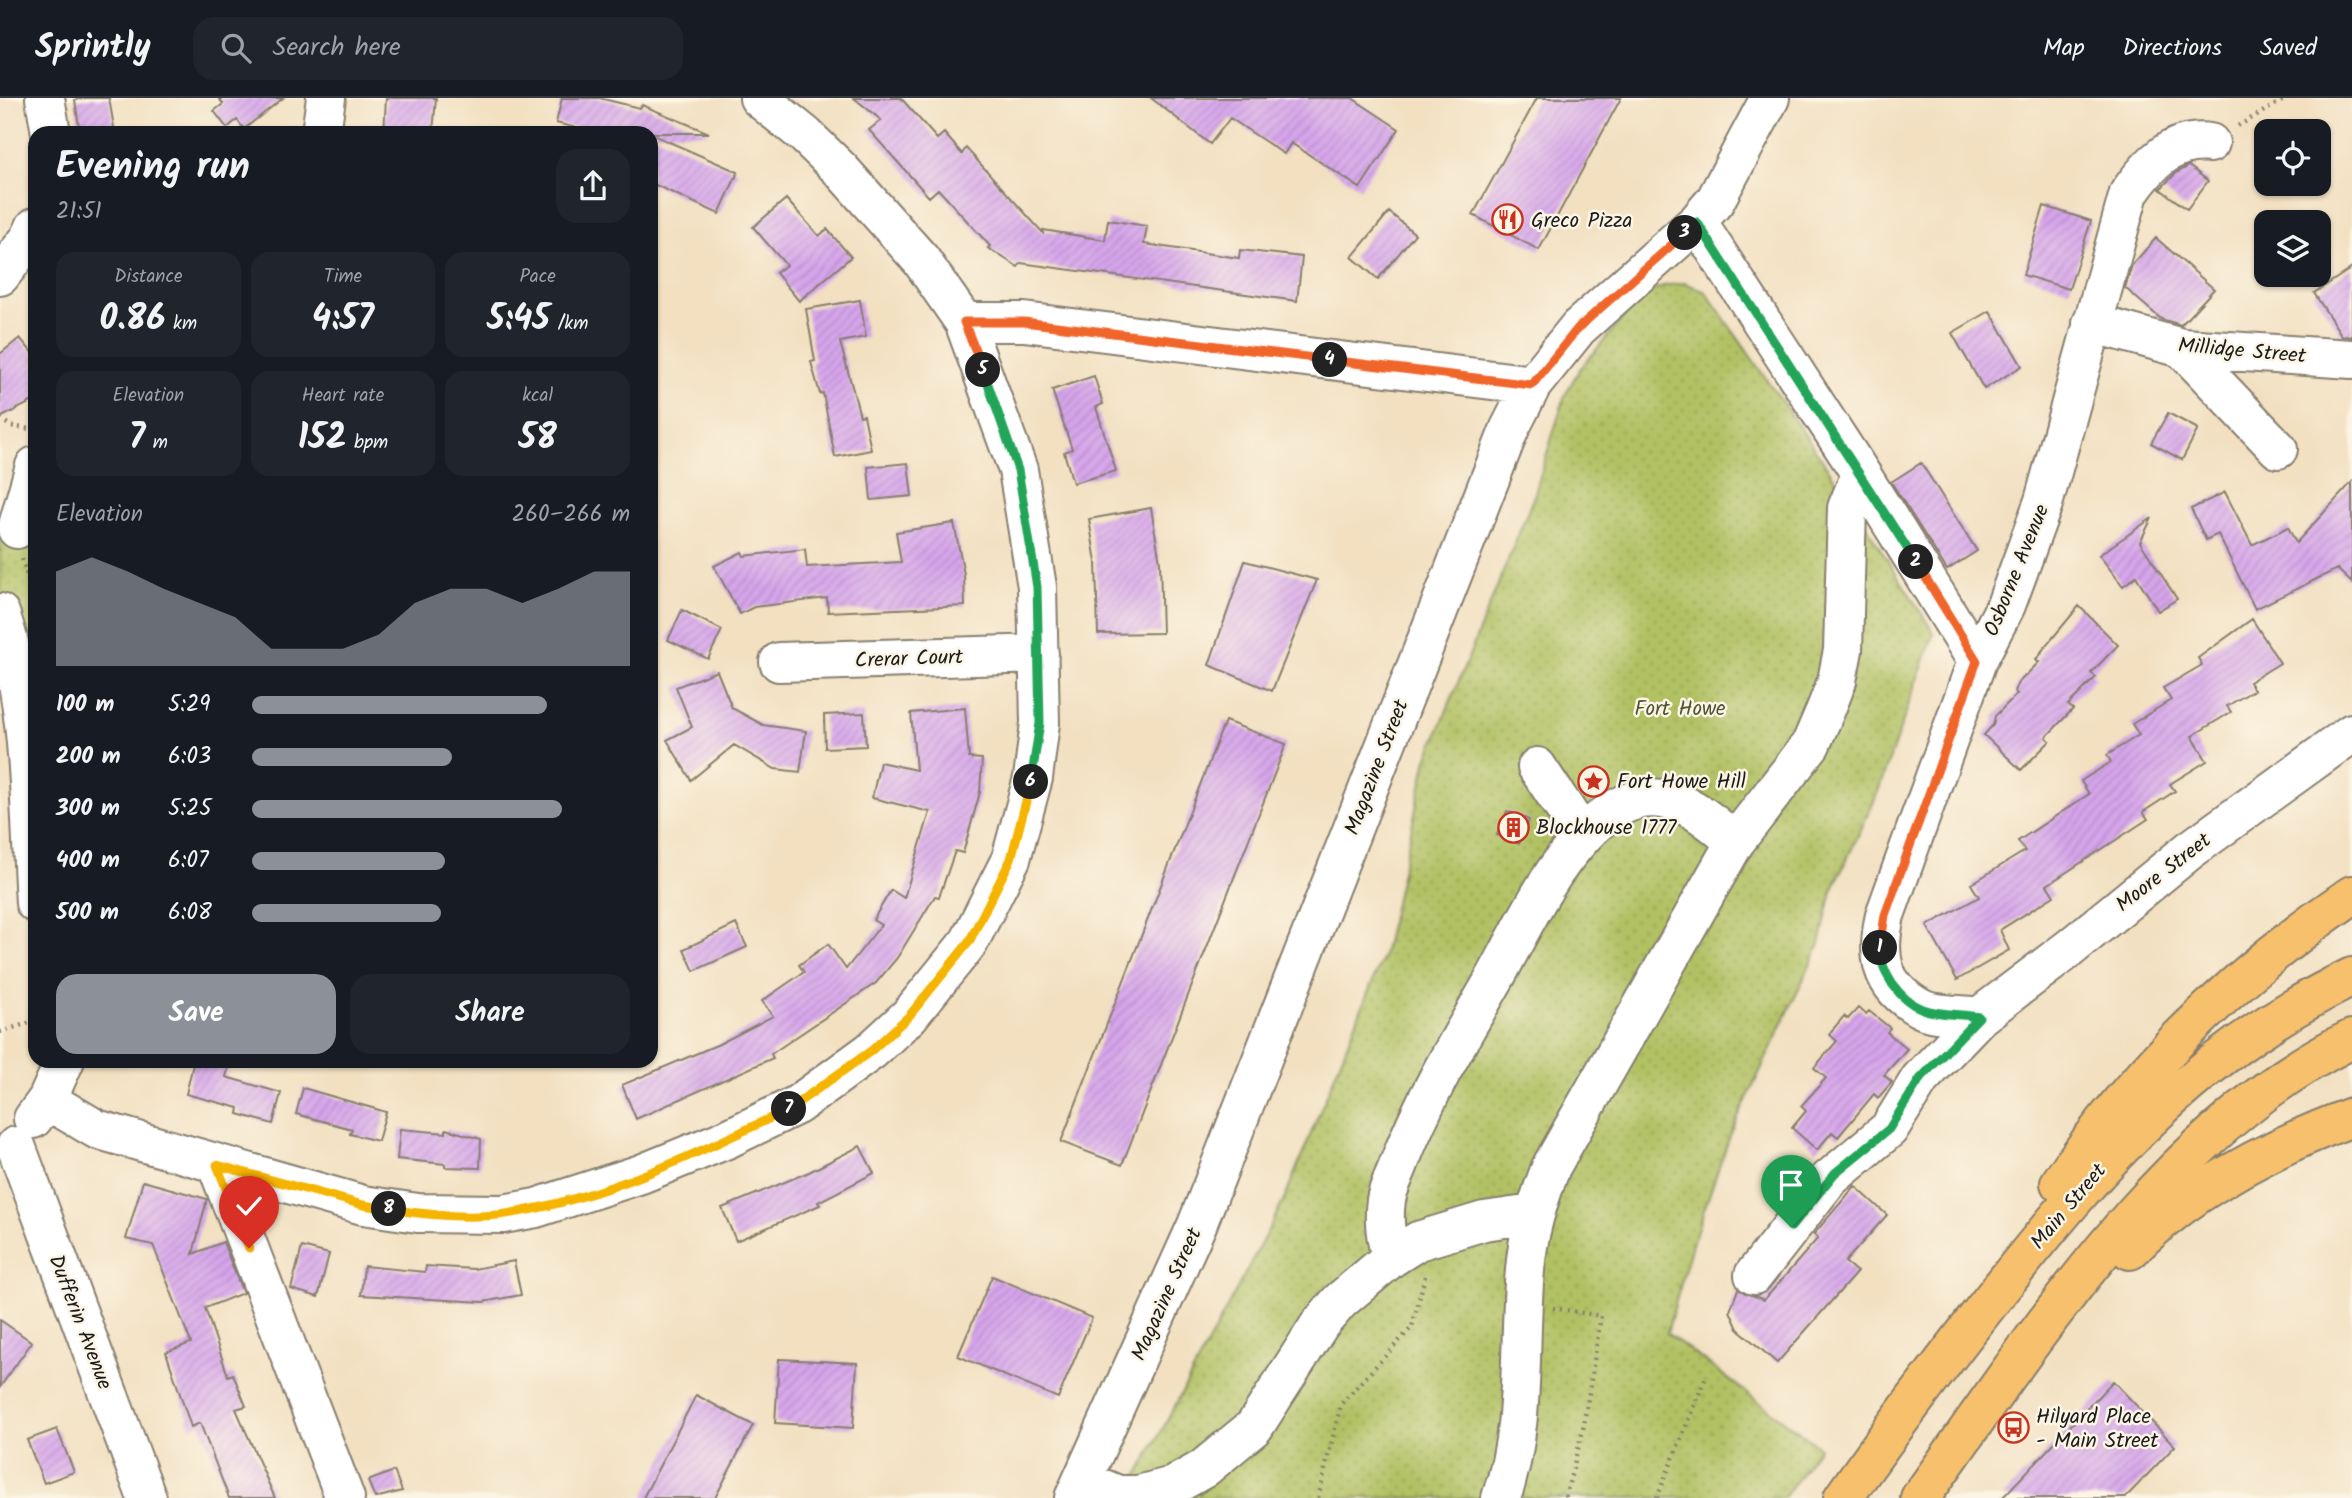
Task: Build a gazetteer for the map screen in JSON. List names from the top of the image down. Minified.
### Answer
{"streets":{"main road":["Main Street"],"street":["Millidge Street","Osborne Avenue","Crerar Court","Magazine Street","Moore Street","Dufferin Avenue"]},"crossings":[["Millidge Street","Osborne Avenue"],["Osborne Avenue","Moore Street"]],"parks":["Fort Howe"],"places":{"restaurant":["Greco Pizza"],"place":["Fort Howe Hill"],"building":["Blockhouse 1777"],"bus stop":["Hilyard Place - Main Street"]},"page":{"header":"Sprintly","search":"Search here","nav":["Map","Directions","Saved"],"heading":["Evening run","21:51"],"pins":["3","4","5","2","6","1","7","8"],"stats":[["Distance","0.86 km"],["Time","4:57"],["Pace","5:45 /km"],["Elevation","7 m"],["Heart rate","152 bpm"],["kcal","58"]],"chart":["Elevation","260–266 m"],"list":[{"name":"100 m","note":"5:29"},{"name":"200 m","note":"6:03"},{"name":"300 m","note":"5:25"},{"name":"400 m","note":"6:07"},{"name":"500 m","note":"6:08"}],"buttons":["Save","Share"]}}
